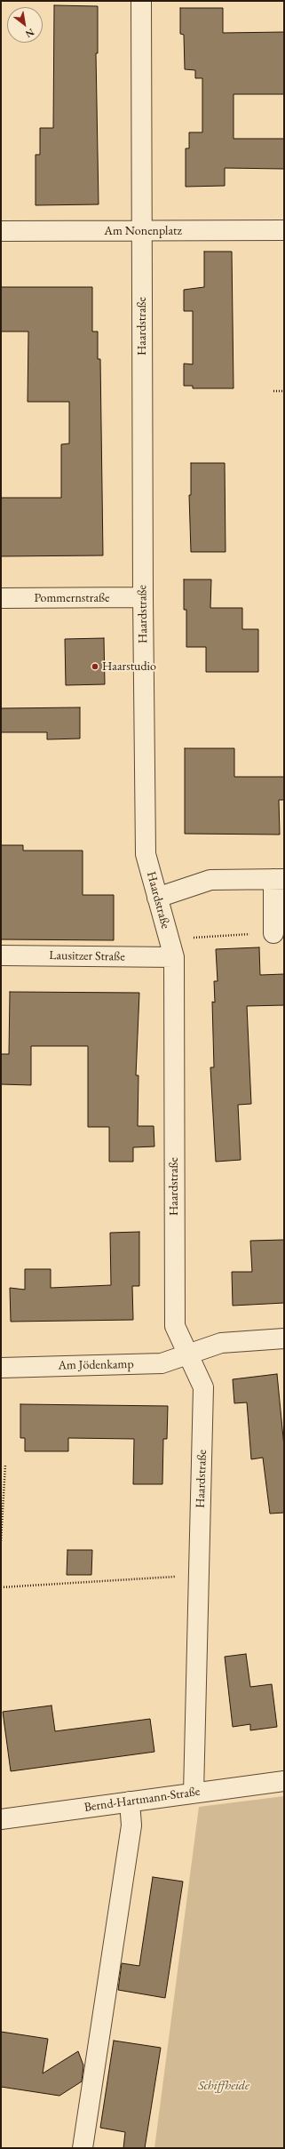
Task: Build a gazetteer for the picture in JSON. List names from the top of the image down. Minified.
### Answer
{"streets":{"street":["Am Nonenplatz","Haardstraße","Pommernstraße","Lausitzer Straße","Am Jödenkamp","Bernd-Hartmann-Straße"]},"crossings":[["Am Nonenplatz","Haardstraße"],["Haardstraße","Pommernstraße"],["Haardstraße","Lausitzer Straße"],["Haardstraße","Am Jödenkamp"],["Haardstraße","Bernd-Hartmann-Straße"]],"parks":["Schiffheide"],"places":["Haarstudio"],"north":"bottom right"}
